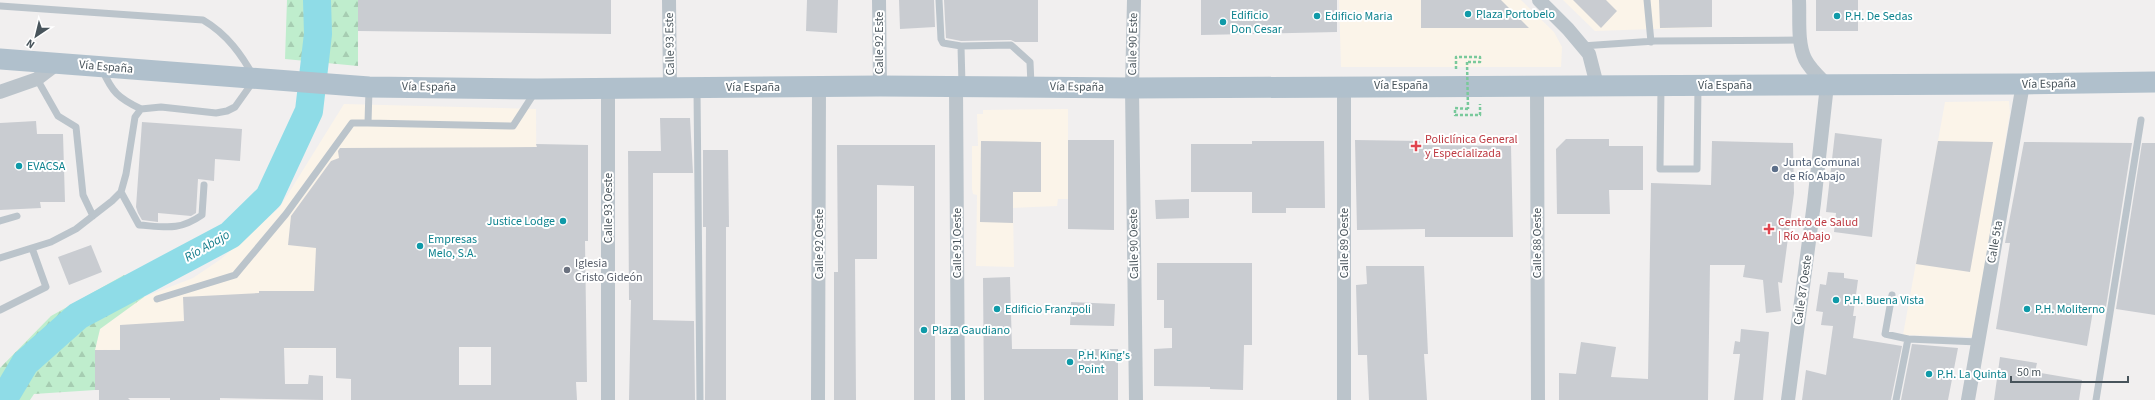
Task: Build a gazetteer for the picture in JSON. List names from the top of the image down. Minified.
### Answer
{"streets":{"main road":["Vía España"],"street":["Calle 92 Este","Calle 93 Este","Calle 90 Este","Calle 93 Oeste","Calle 5ta","Calle 91 Oeste","Calle 89 Oeste","Calle 88 Oeste","Calle 92 Oeste","Calle 90 Oeste","Calle 87 Oeste"]},"crossings":[["Calle 92 Este","Vía España"],["Calle 93 Este","Vía España"],["Calle 90 Este","Vía España"],["Calle 90 Este","Calle 90 Oeste"],["Vía España","Calle 93 Oeste"],["Vía España","Calle 5ta"],["Vía España","Calle 91 Oeste"],["Vía España","Calle 89 Oeste"],["Vía España","Calle 88 Oeste"],["Vía España","Calle 92 Oeste"],["Vía España","Calle 90 Oeste"],["Vía España","Calle 87 Oeste"]],"water":["Río Abajo"],"places":{"other":["Plaza Portobelo","Edificio Maria","P.H. De Sedas","Edificio Don Cesar","EVACSA","Junta Comunal de Río Abajo","Justice Lodge","Empresas Melo, S.A.","Iglesia Cristo Gideón","P.H. Buena Vista","Edificio Franzpoli","P.H. Moliterno","Plaza Gaudiano","P.H. King's Point","P.H. La Quinta"],"health":["Policlínica General y Especializada","Centro de Salud | Río Abajo"]},"scale_bar":"50 m","north":"bottom left"}
